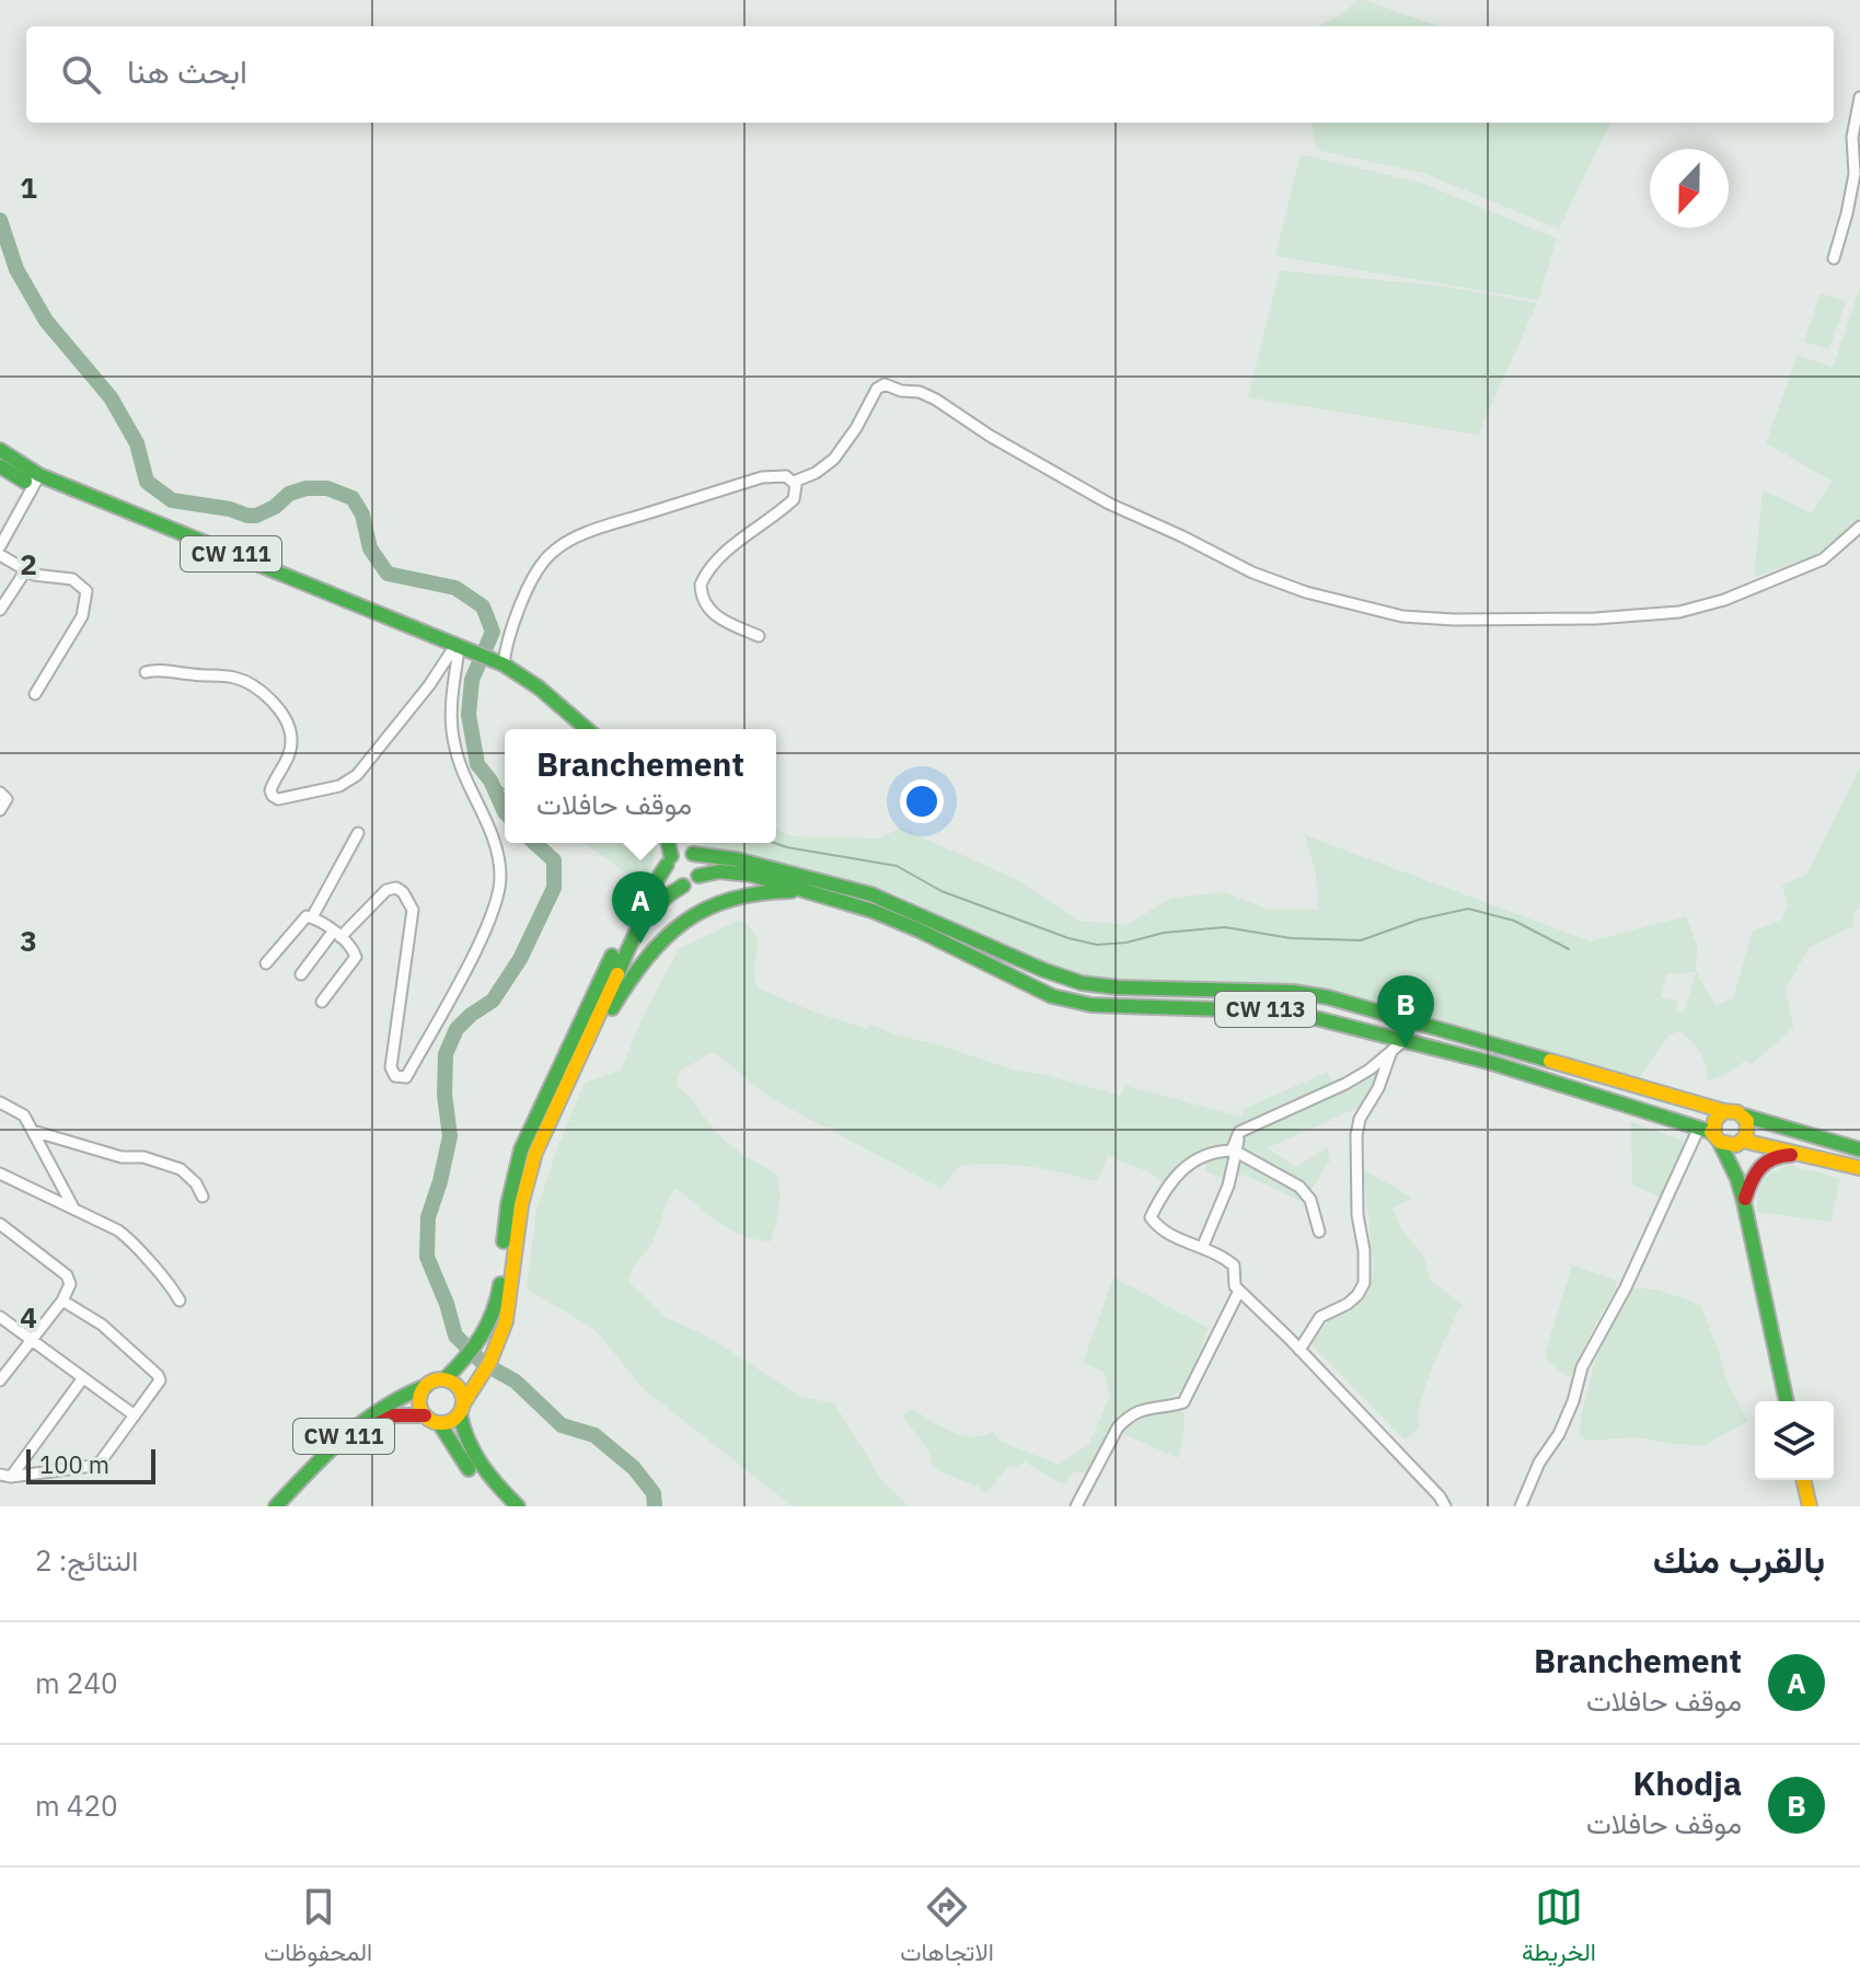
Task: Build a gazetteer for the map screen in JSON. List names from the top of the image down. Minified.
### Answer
{"streets":{"main road":["CW 111","CW 113"]},"scale_bar":"100 m","north":"bottom","page":{"search":"ابحث هنا","popup":["Branchement","موقف حافلات"],"pins":["A","B"],"scale":"100 m","heading":["بالقرب منك","النتائج: 2"],"list":[{"mark":"A","name":"Branchement","note":"موقف حافلات","value":"240 m"},{"mark":"B","name":"Khodja","note":"موقف حافلات","value":"420 m"}],"nav":["الخريطة","الاتجاهات","المحفوظات"]},"grid":{"rows":["1","2","3","4"]}}
